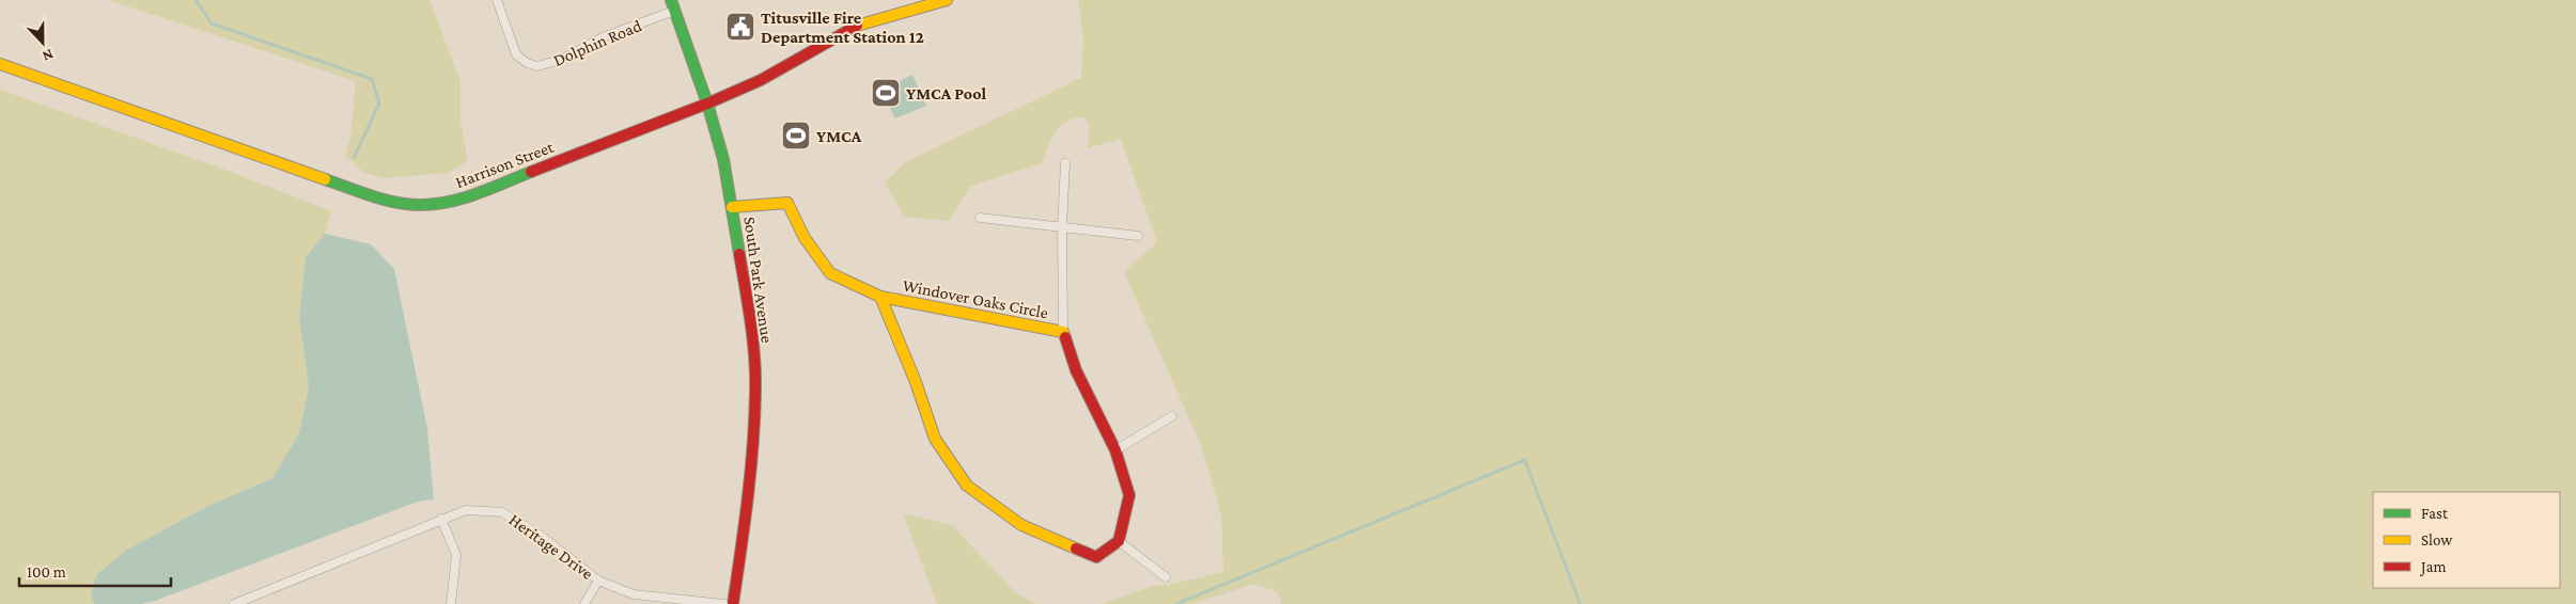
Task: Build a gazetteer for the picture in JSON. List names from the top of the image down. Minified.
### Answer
{"streets":{"street":["Dolphin Road","Harrison Street","South Park Avenue","Windover Oaks Circle","Heritage Drive"]},"crossings":[["Dolphin Road","South Park Avenue"],["Harrison Street","South Park Avenue"],["South Park Avenue","Windover Oaks Circle"]],"places":{"public building":["Titusville Fire Department Station 12"],"sports":["YMCA Pool","YMCA"]},"legend":["Fast","Slow","Jam"],"scale_bar":"100 m","north":"bottom"}
